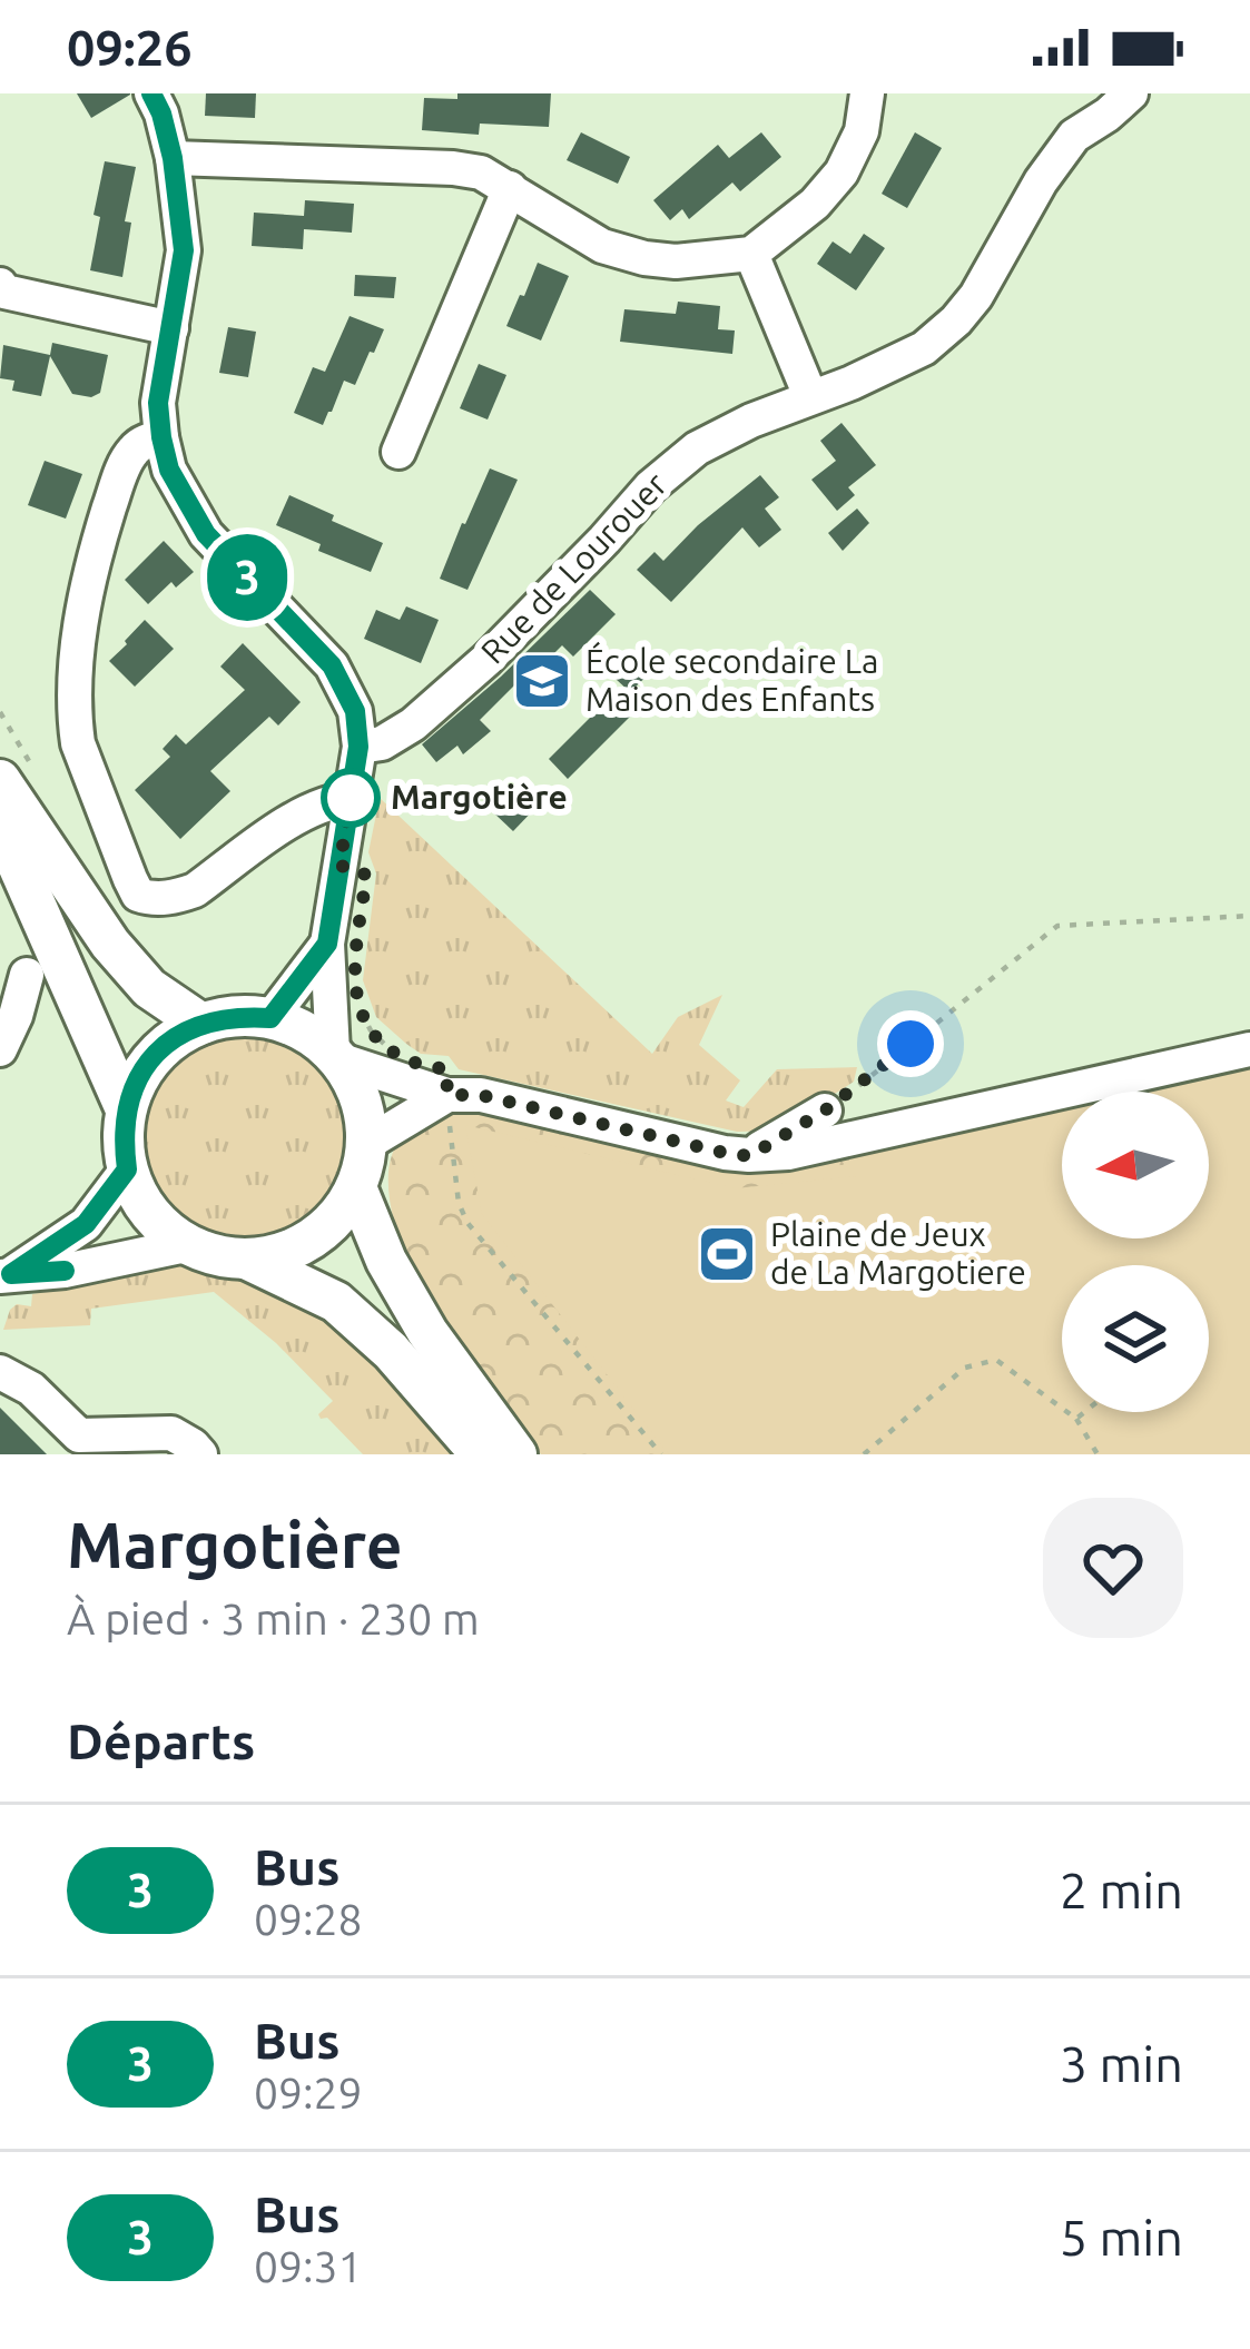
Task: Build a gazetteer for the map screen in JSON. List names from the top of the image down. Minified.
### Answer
{"streets":{"street":["Rue de Lourouer"]},"places":{"school or university":["École secondaire La Maison des Enfants"],"other":["Margotière"],"sports":["Plaine de Jeux de La Margotiere"]},"lines":["bus line 3"],"north":"left","page":{"status":"09:26","on_map":"3","heading":[["Margotière","À pied · 3 min · 230 m"],"Départs"],"list":[{"mark":"3","name":"Bus","note":"09:28","value":"2 min"},{"mark":"3","name":"Bus","note":"09:29","value":"3 min"},{"mark":"3","name":"Bus","note":"09:31","value":"5 min"}]}}
